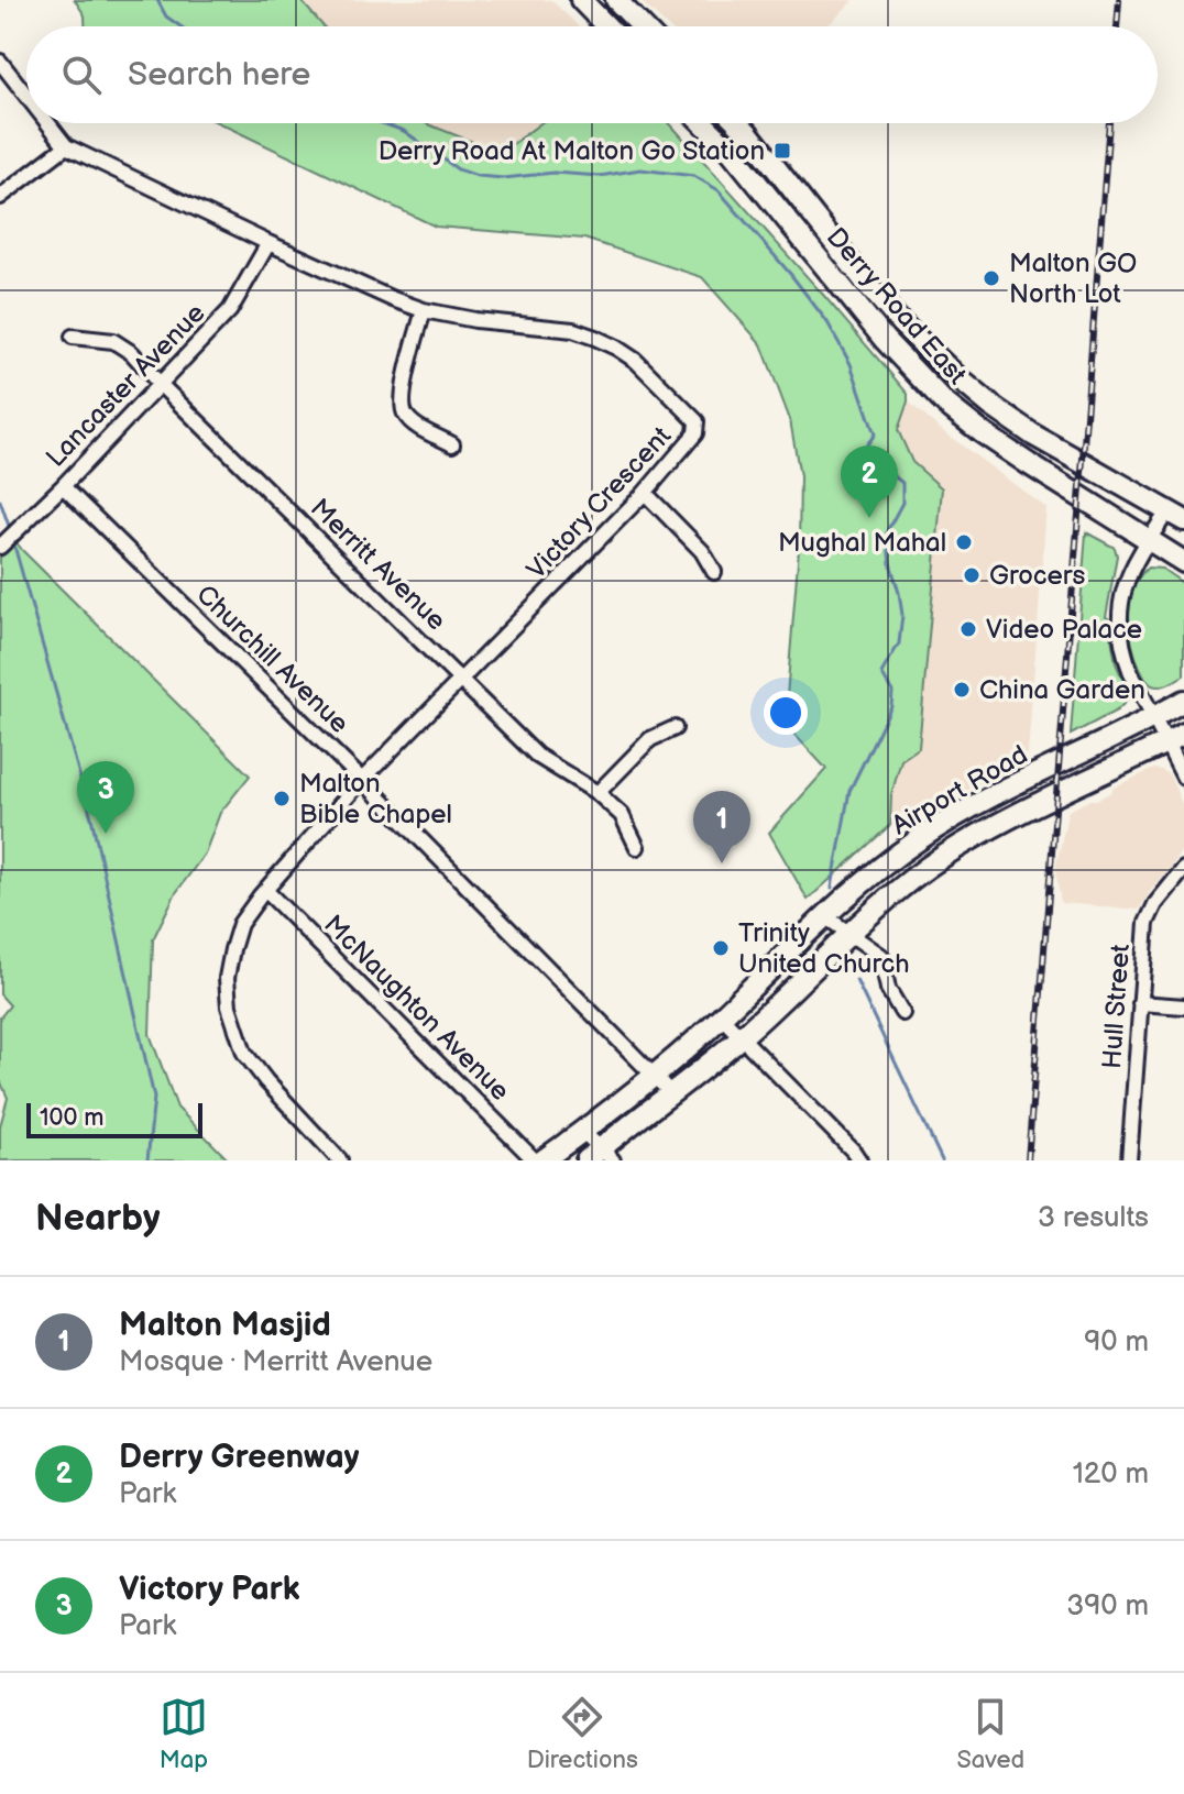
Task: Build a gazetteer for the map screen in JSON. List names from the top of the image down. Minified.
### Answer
{"streets":{"main road":["Derry Road East","Airport Road"],"street":["Lancaster Avenue","Victory Crescent","Merritt Avenue","Churchill Avenue","Hull Street","McNaughton Avenue"]},"crossings":[["Lancaster Avenue","Victory Crescent"],["Lancaster Avenue","Merritt Avenue"],["Lancaster Avenue","Churchill Avenue"],["Victory Crescent","Merritt Avenue"],["Victory Crescent","Churchill Avenue"],["Victory Crescent","McNaughton Avenue"],["Churchill Avenue","Airport Road"]],"places":{"transit":["Derry Road At Malton Go Station"],"other":["Malton GO North Lot","Mughal Mahal","Grocers","Video Palace","China Garden","Malton Bible Chapel","Trinity United Church"]},"scale_bar":"100 m","page":{"search":"Search here","pins":["2","3","1"],"scale":"100 m","heading":["Nearby","3 results"],"list":[{"mark":"1","name":"Malton Masjid","note":"Mosque · Merritt Avenue","value":"90 m"},{"mark":"2","name":"Derry Greenway","note":"Park","value":"120 m"},{"mark":"3","name":"Victory Park","note":"Park","value":"390 m"}],"nav":["Map","Directions","Saved"]}}
